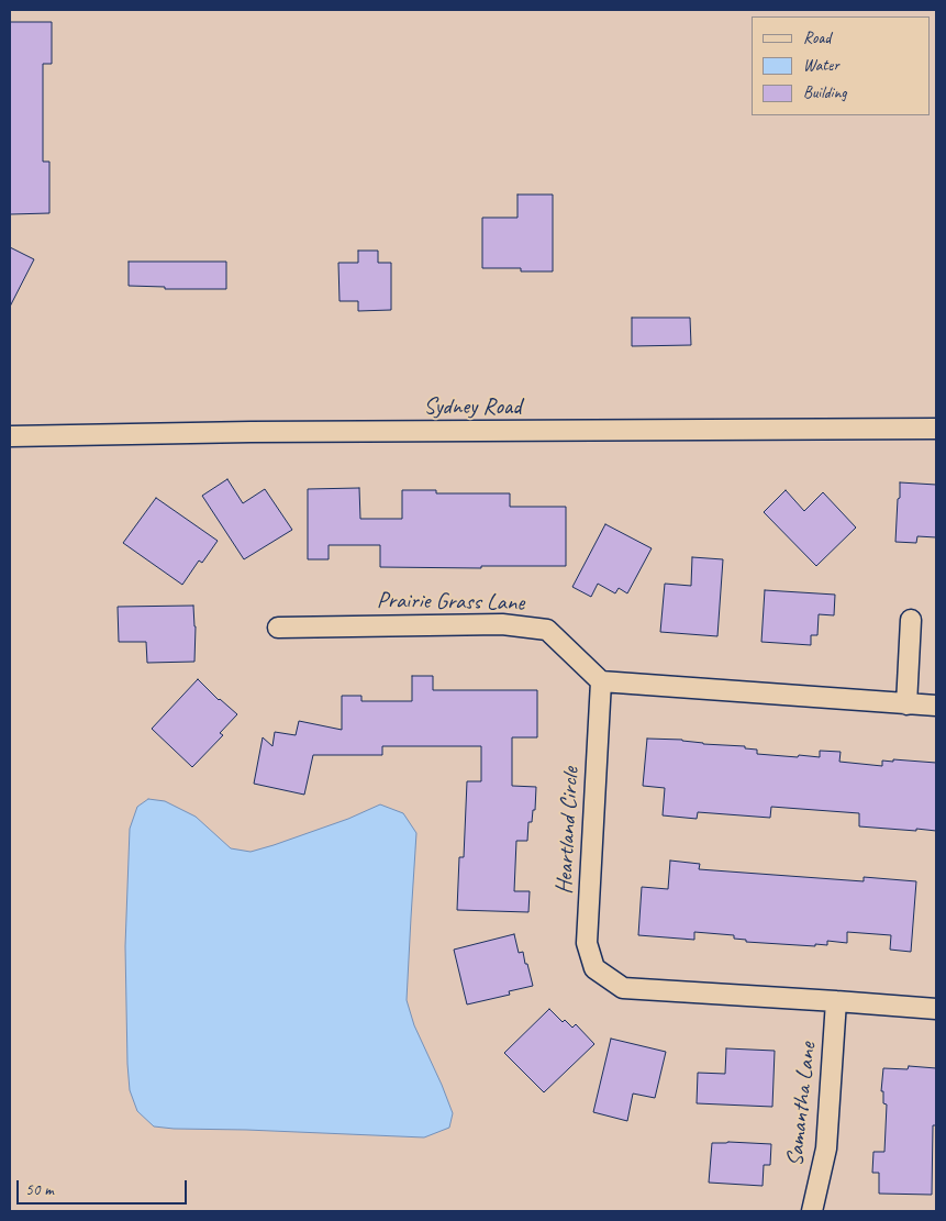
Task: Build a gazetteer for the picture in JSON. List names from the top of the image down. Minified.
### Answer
{"streets":{"street":["Sydney Road","Prairie Grass Lane","Heartland Circle","Samantha Lane"]},"crossings":[["Prairie Grass Lane","Heartland Circle"],["Heartland Circle","Samantha Lane"]],"legend":["Road","Water","Building"],"scale_bar":"50 m"}
